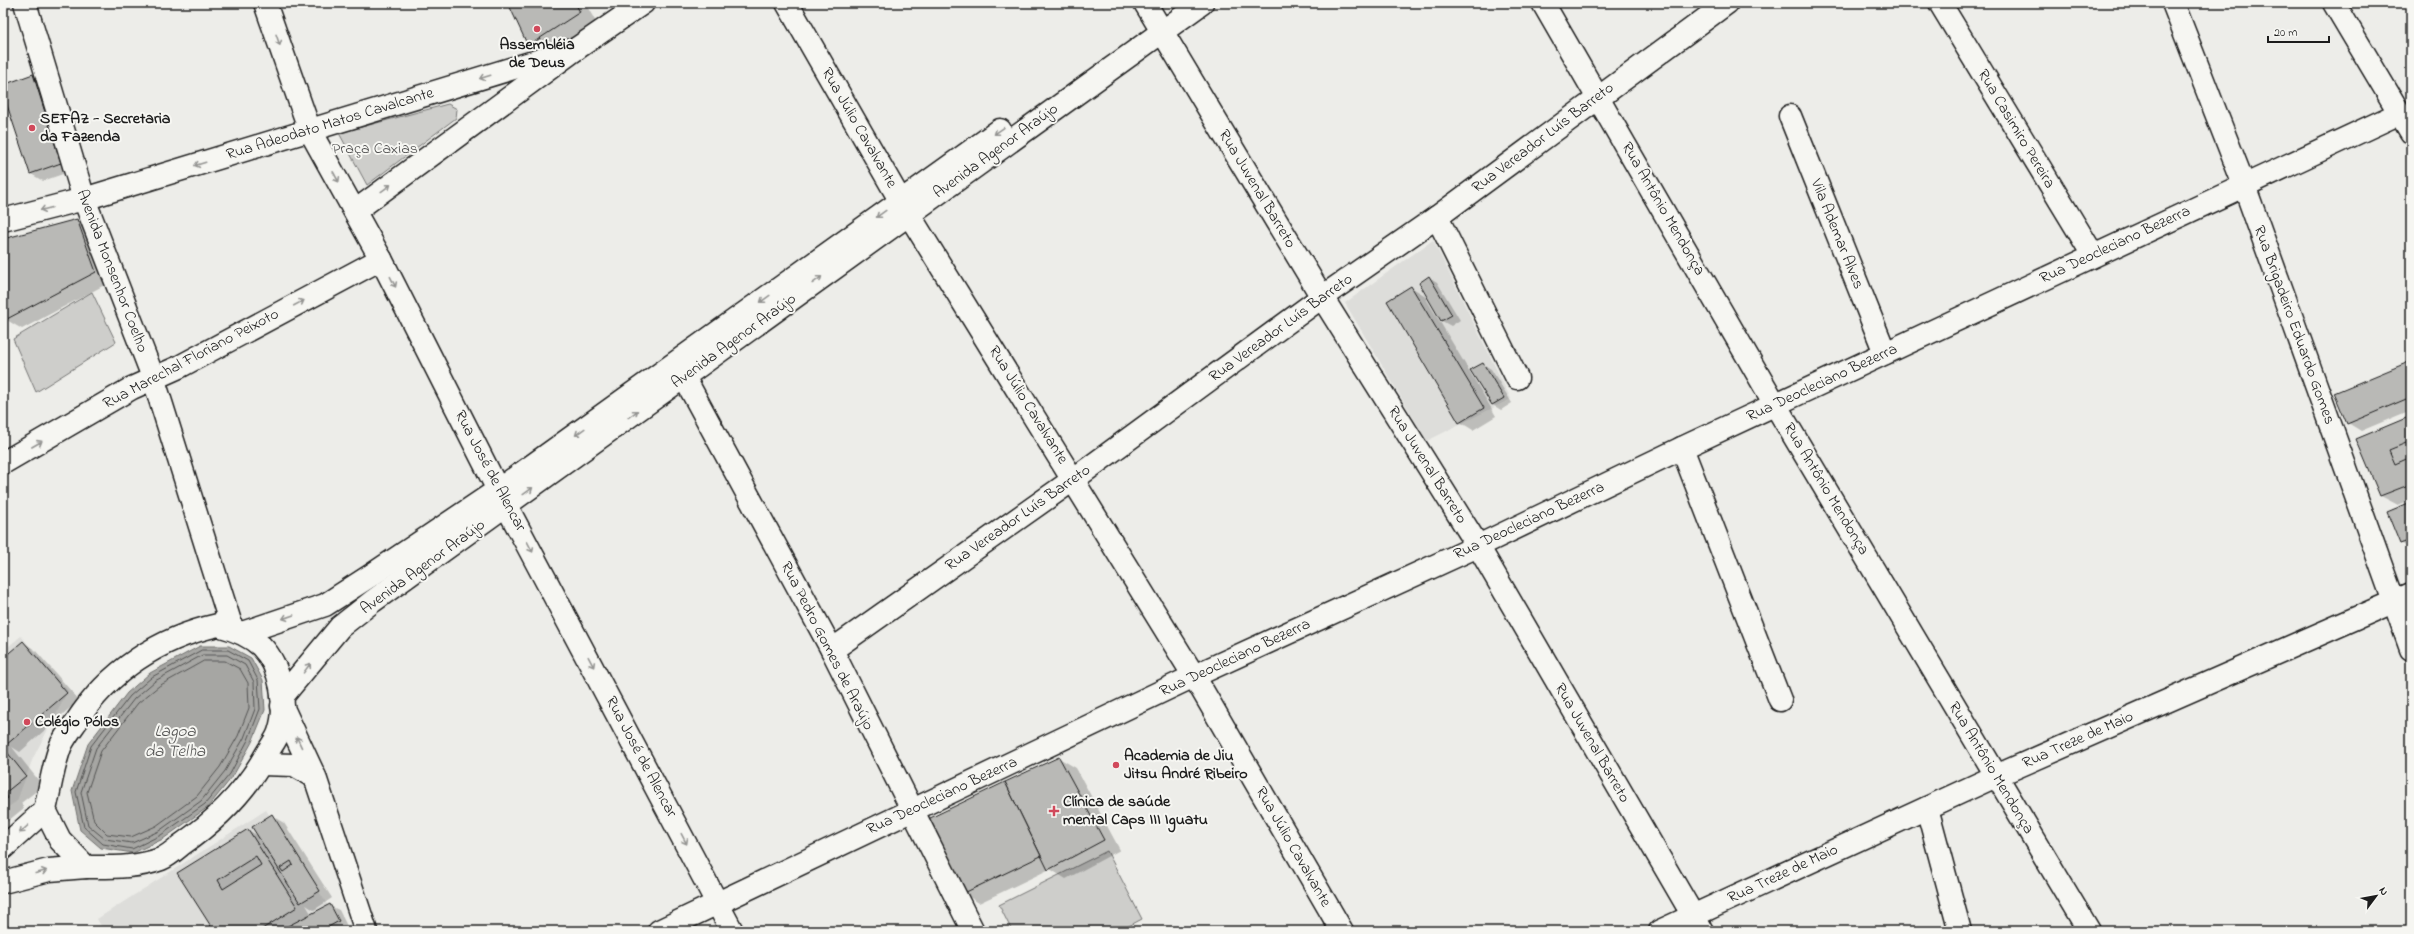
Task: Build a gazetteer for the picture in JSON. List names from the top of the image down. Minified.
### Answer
{"streets":{"street":["Rua Adeodato Matos Cavalcante","Rua Júlio Cavalvante","Rua Casimiro Pereira","Rua Vereador Luís Barreto","Avenida Agenor Araújo","Rua Juvenal Barreto","Rua Antônio Mendonça","Vila Ademar Alves","Rua Deocleciano Bezerra","Avenida Monsenhor Coelho","Rua Brigadeiro Eduardo Gomes","Rua Marechal Floriano Peixoto","Rua José de Alencar","Rua Pedro Gomes de Araújo","Rua Treze de Maio"]},"crossings":[["Rua Adeodato Matos Cavalcante","Avenida Monsenhor Coelho"],["Rua Adeodato Matos Cavalcante","Rua José de Alencar"],["Rua Júlio Cavalvante","Rua Vereador Luís Barreto"],["Rua Júlio Cavalvante","Avenida Agenor Araújo"],["Rua Júlio Cavalvante","Rua Deocleciano Bezerra"],["Rua Casimiro Pereira","Rua Deocleciano Bezerra"],["Rua Vereador Luís Barreto","Rua Juvenal Barreto"],["Rua Vereador Luís Barreto","Rua Antônio Mendonça"],["Rua Vereador Luís Barreto","Rua Pedro Gomes de Araújo"],["Avenida Agenor Araújo","Rua Juvenal Barreto"],["Avenida Agenor Araújo","Avenida Monsenhor Coelho"],["Avenida Agenor Araújo","Rua José de Alencar"],["Avenida Agenor Araújo","Rua Pedro Gomes de Araújo"],["Rua Juvenal Barreto","Rua Deocleciano Bezerra"],["Rua Juvenal Barreto","Rua Treze de Maio"],["Rua Antônio Mendonça","Rua Deocleciano Bezerra"],["Rua Antônio Mendonça","Rua Treze de Maio"],["Vila Ademar Alves","Rua Deocleciano Bezerra"],["Rua Deocleciano Bezerra","Rua Brigadeiro Eduardo Gomes"],["Rua Deocleciano Bezerra","Rua José de Alencar"],["Rua Deocleciano Bezerra","Rua Pedro Gomes de Araújo"],["Avenida Monsenhor Coelho","Rua Marechal Floriano Peixoto"],["Rua Brigadeiro Eduardo Gomes","Rua Treze de Maio"],["Rua Marechal Floriano Peixoto","Rua José de Alencar"]],"one_way":["Rua Marechal Floriano Peixoto","Rua José de Alencar"],"water":["Lagoa da Telha"],"parks":["Praça Caxias"],"places":{"other":["Assembléia de Deus","SEFAZ - Secretaria da Fazenda","Colégio Pólos","Academia de Jiu Jitsu André Ribeiro"],"health":["Clínica de saúde mental Caps III Iguatu"]},"scale_bar":"20 m","north":"top right"}
